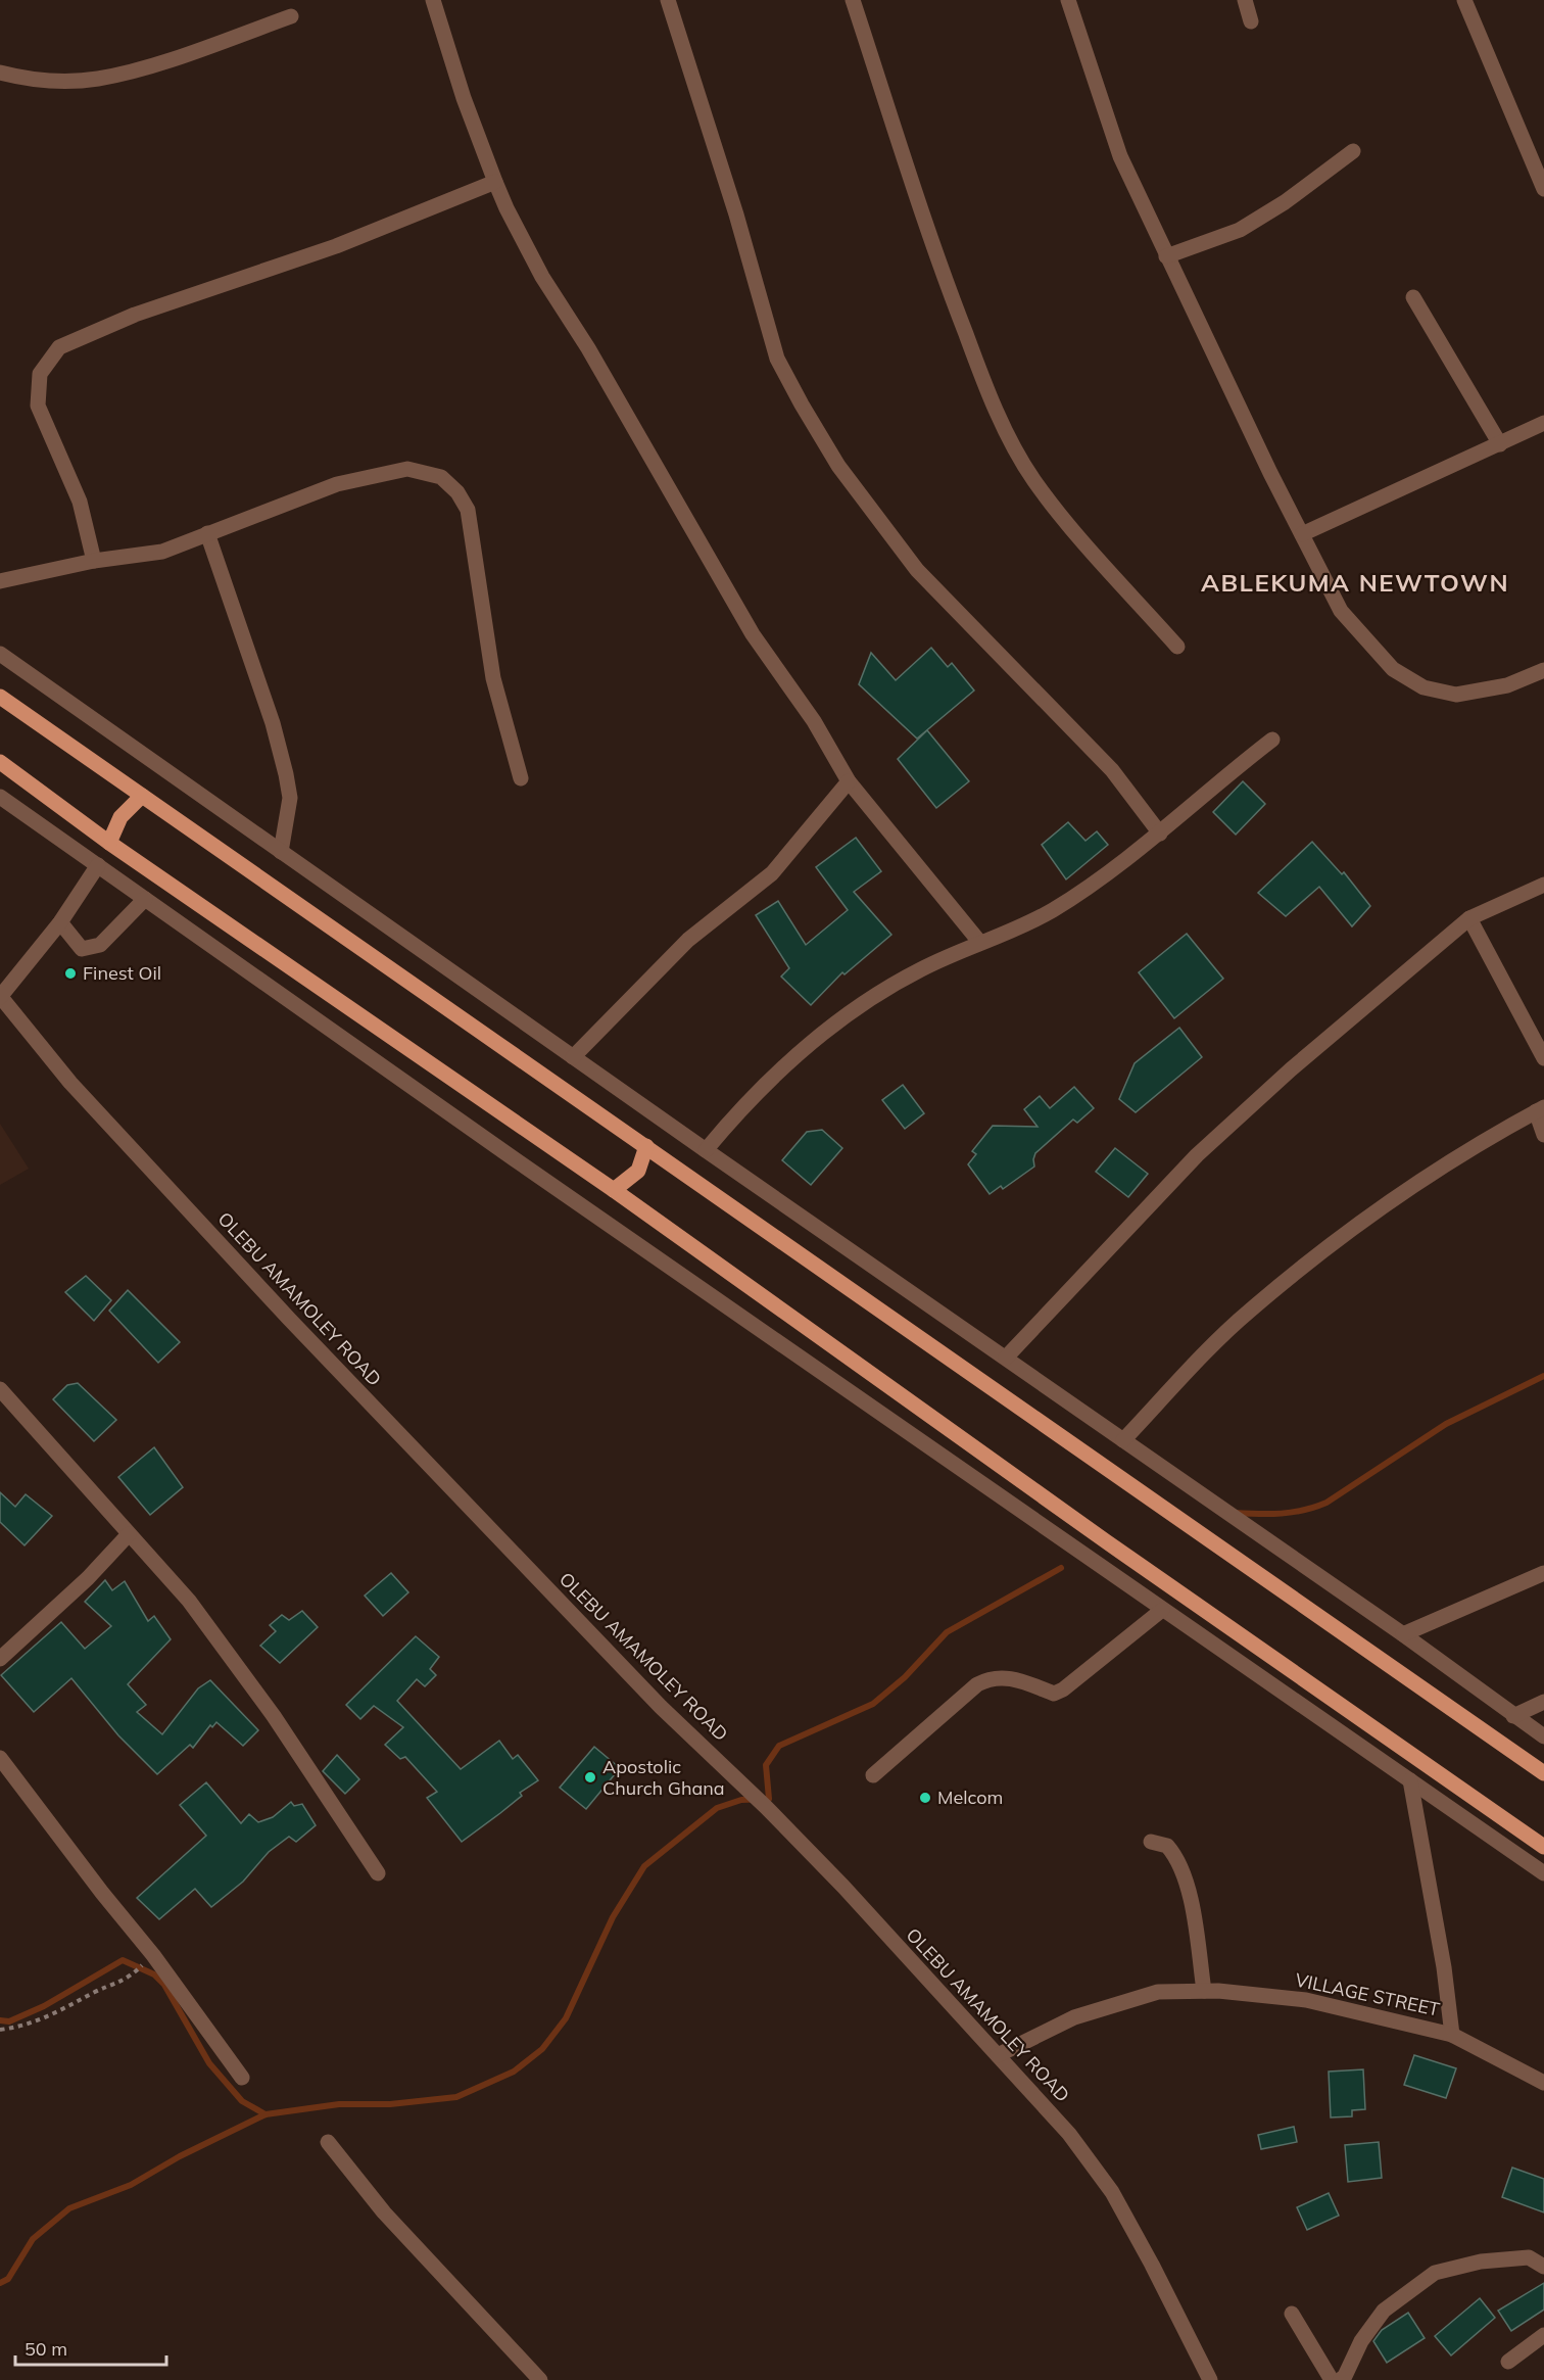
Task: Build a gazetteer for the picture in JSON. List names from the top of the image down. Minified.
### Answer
{"streets":{"street":["OLEBU AMAMOLEY ROAD","VILLAGE STREET"]},"crossings":[["OLEBU AMAMOLEY ROAD","VILLAGE STREET"]],"districts":["ABLEKUMA NEWTOWN"],"places":["Finest Oil","Apostolic Church Ghana","Melcom"],"scale_bar":"50 m"}
